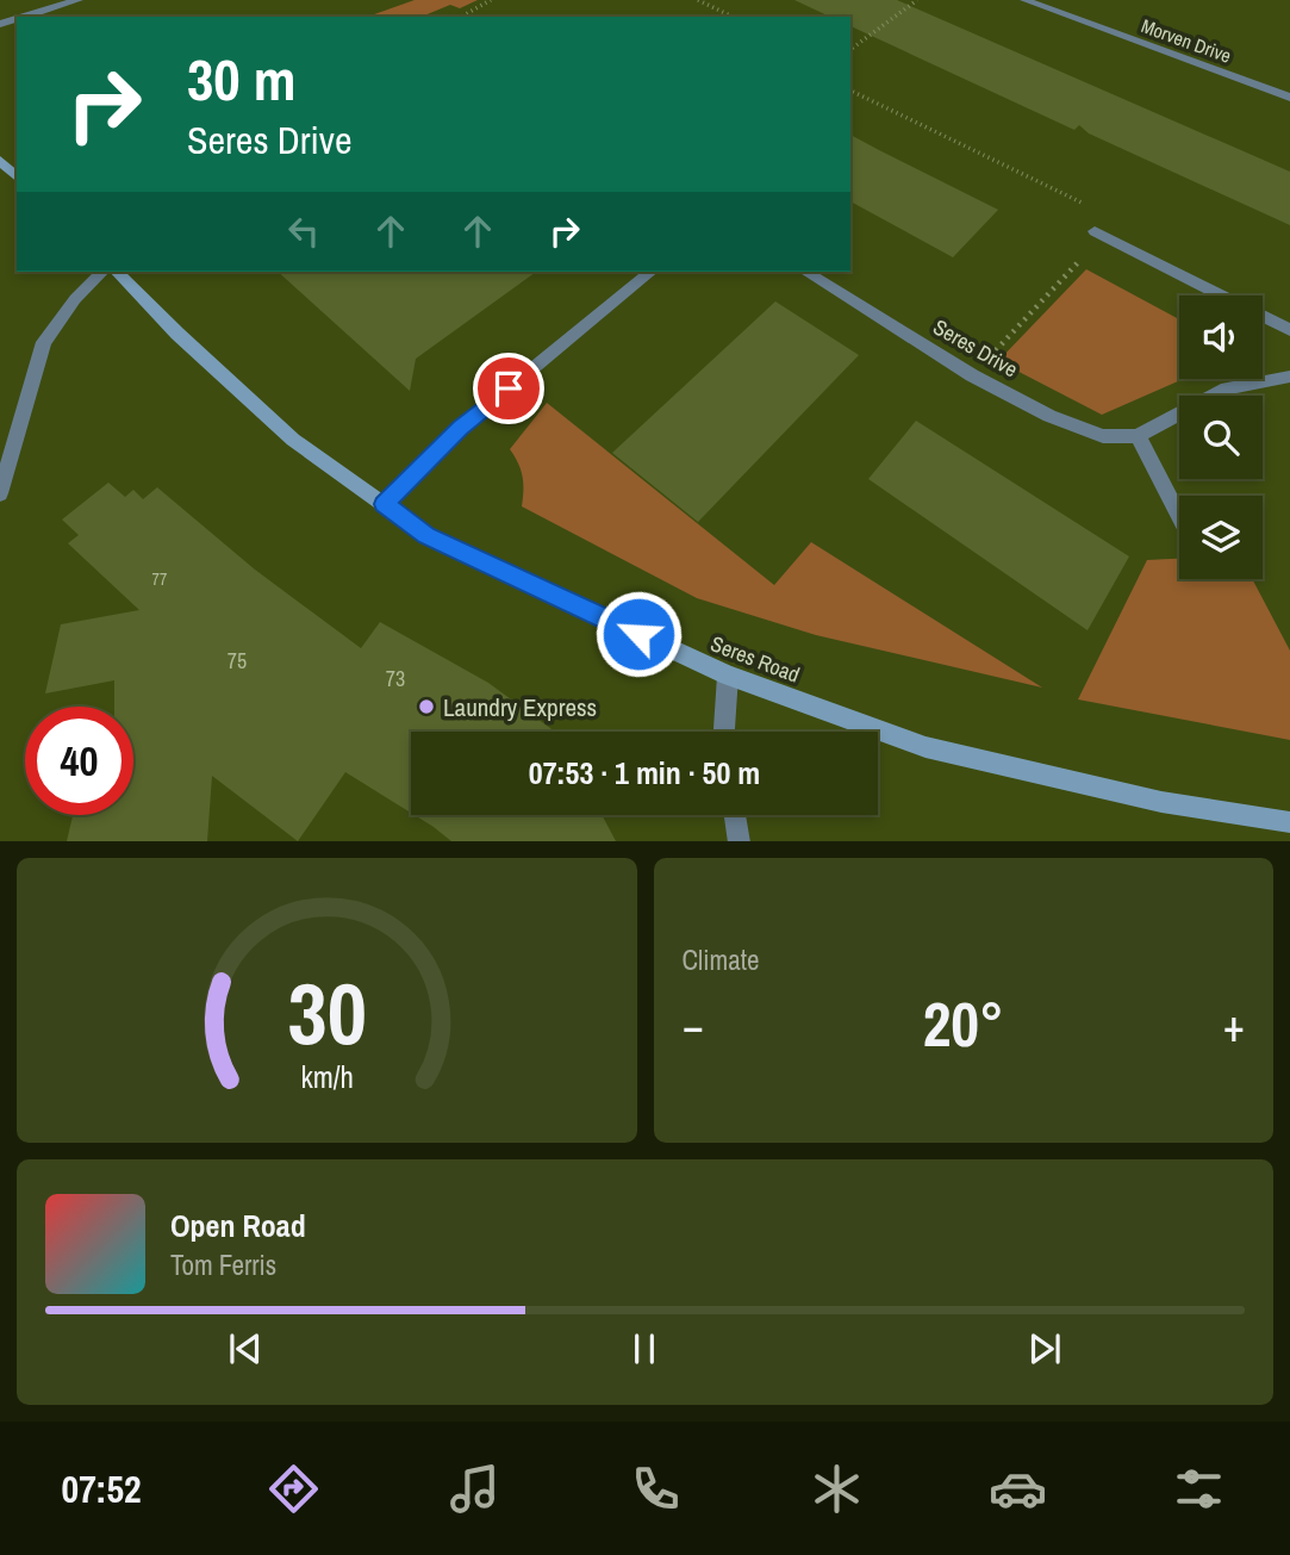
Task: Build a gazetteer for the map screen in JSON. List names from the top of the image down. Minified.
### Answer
{"streets":{"street":["Morven Drive","Seres Drive","Seres Road"]},"places":["Laundry Express"],"house_numbers":["77","75","73"],"page":{"turn":["30 m","Seres Drive"],"limit":"40","trip":"07:53 · 1 min · 50 m","tile":"Climate","heat":["−","20°","+"],"song":["Open Road","Tom Ferris"],"tabs":"07:52","gauge":["30","km/h"]}}
